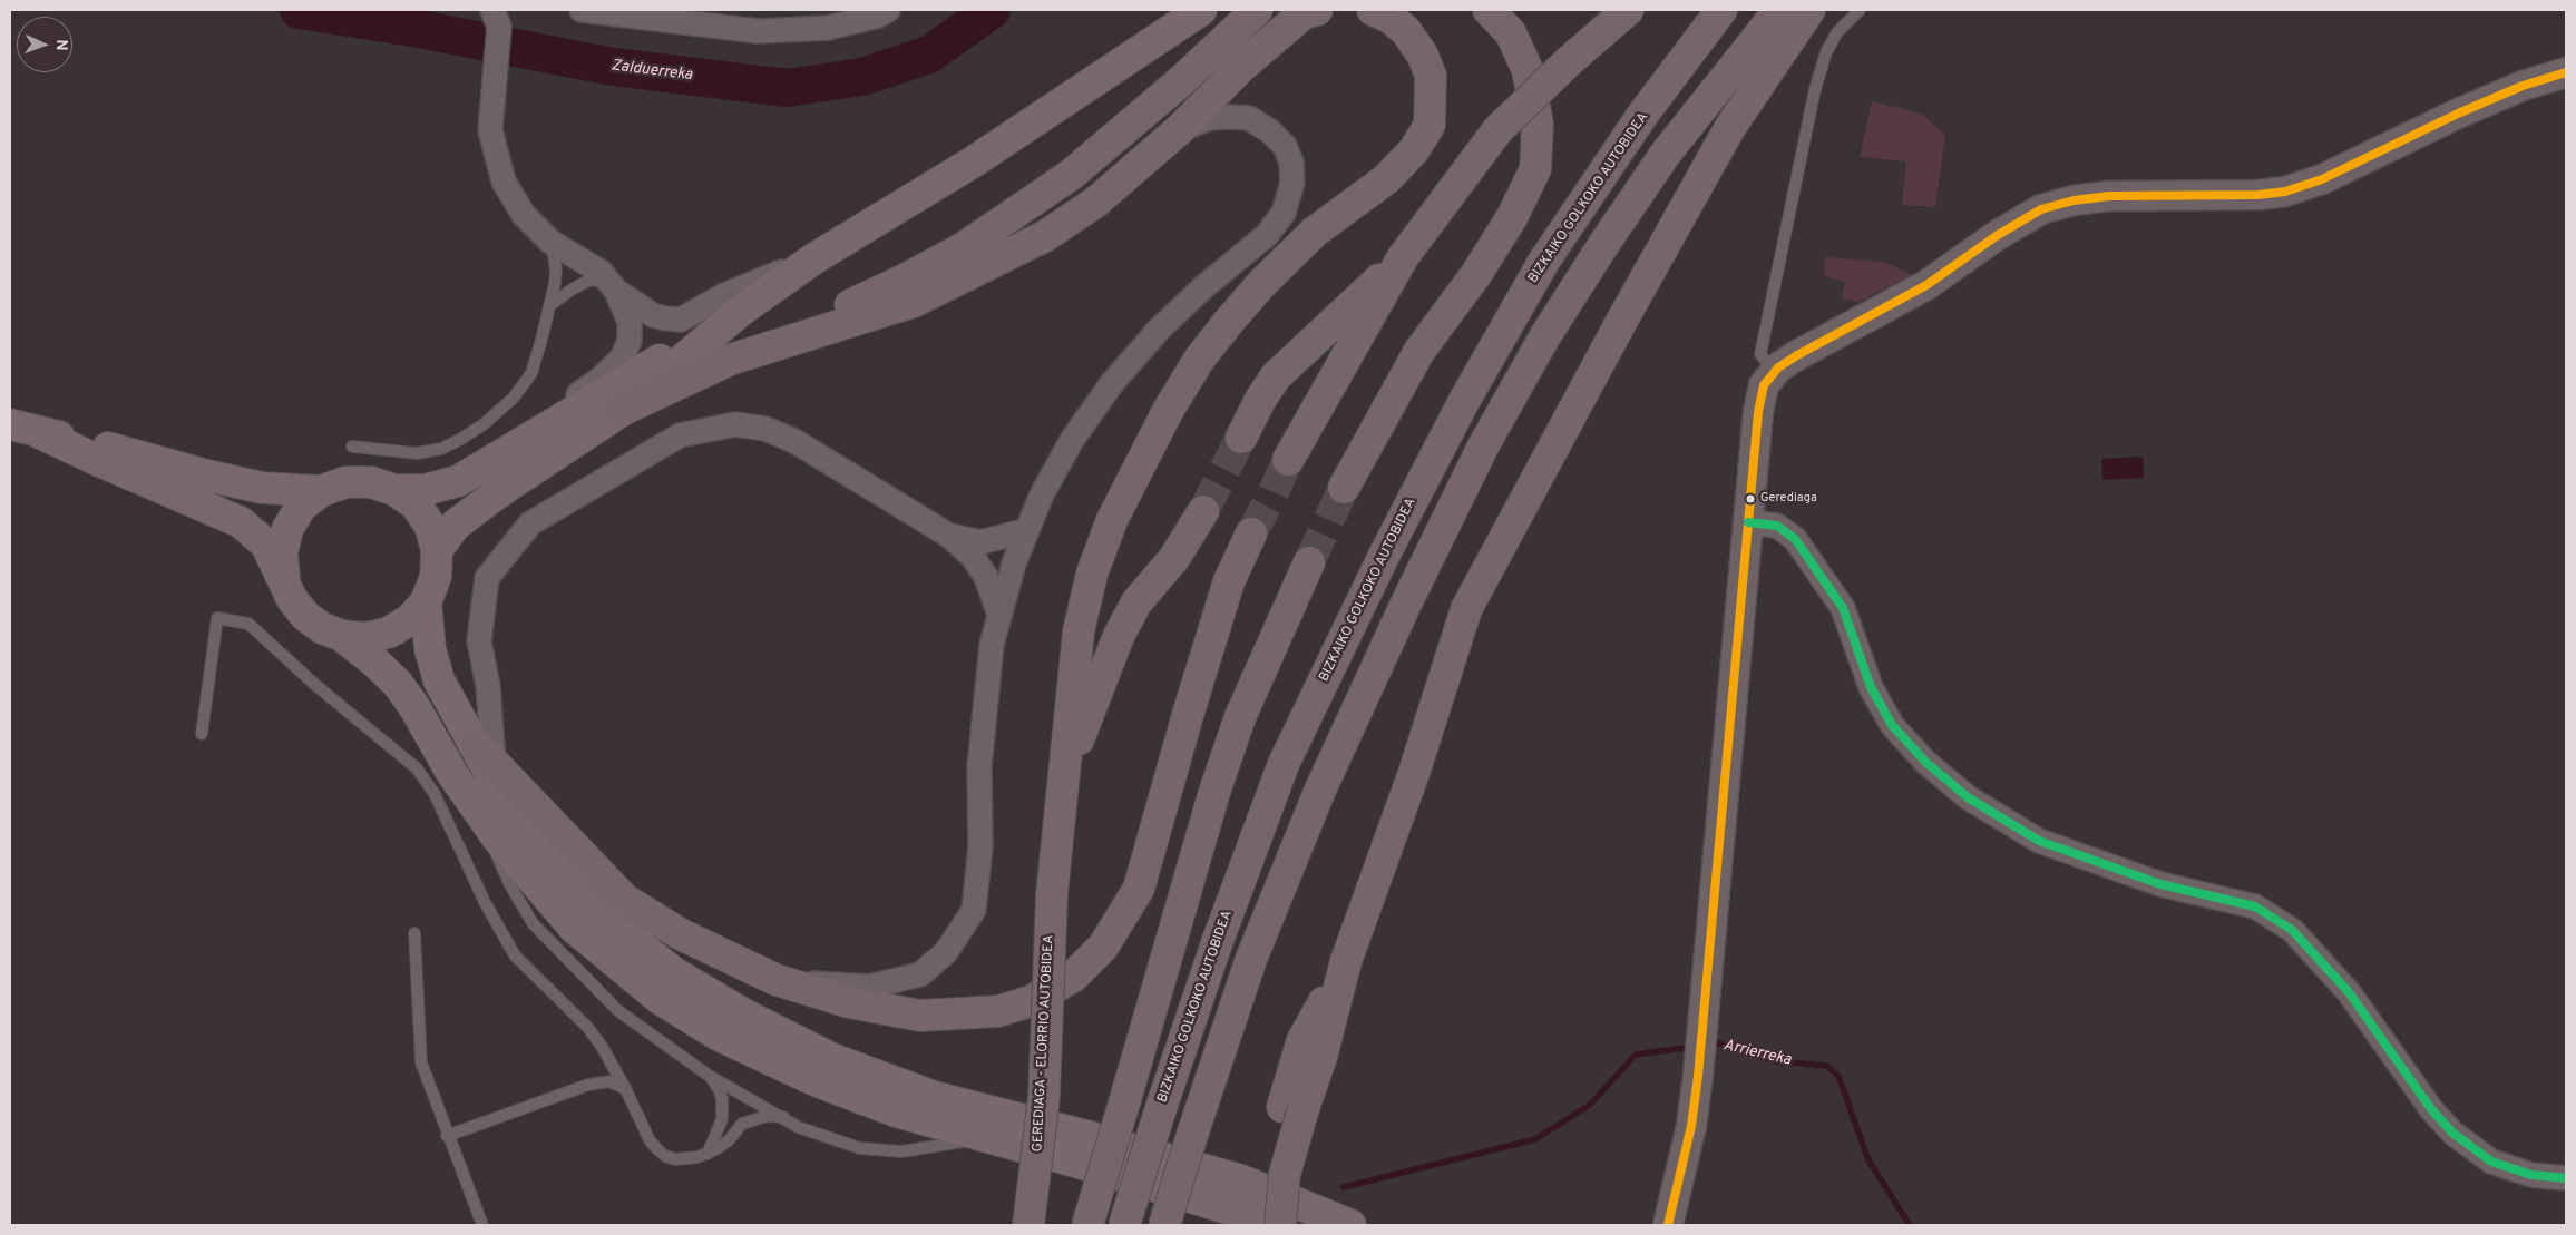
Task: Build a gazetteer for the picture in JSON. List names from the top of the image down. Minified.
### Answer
{"streets":{"highway":["BIZKAIKO GOLKOKO AUTOBIDEA","GEREDIAGA - ELORRIO AUTOBIDEA"]},"water":["Zalduerreka","Arrierreka"],"places":["Gerediaga"],"north":"right"}
